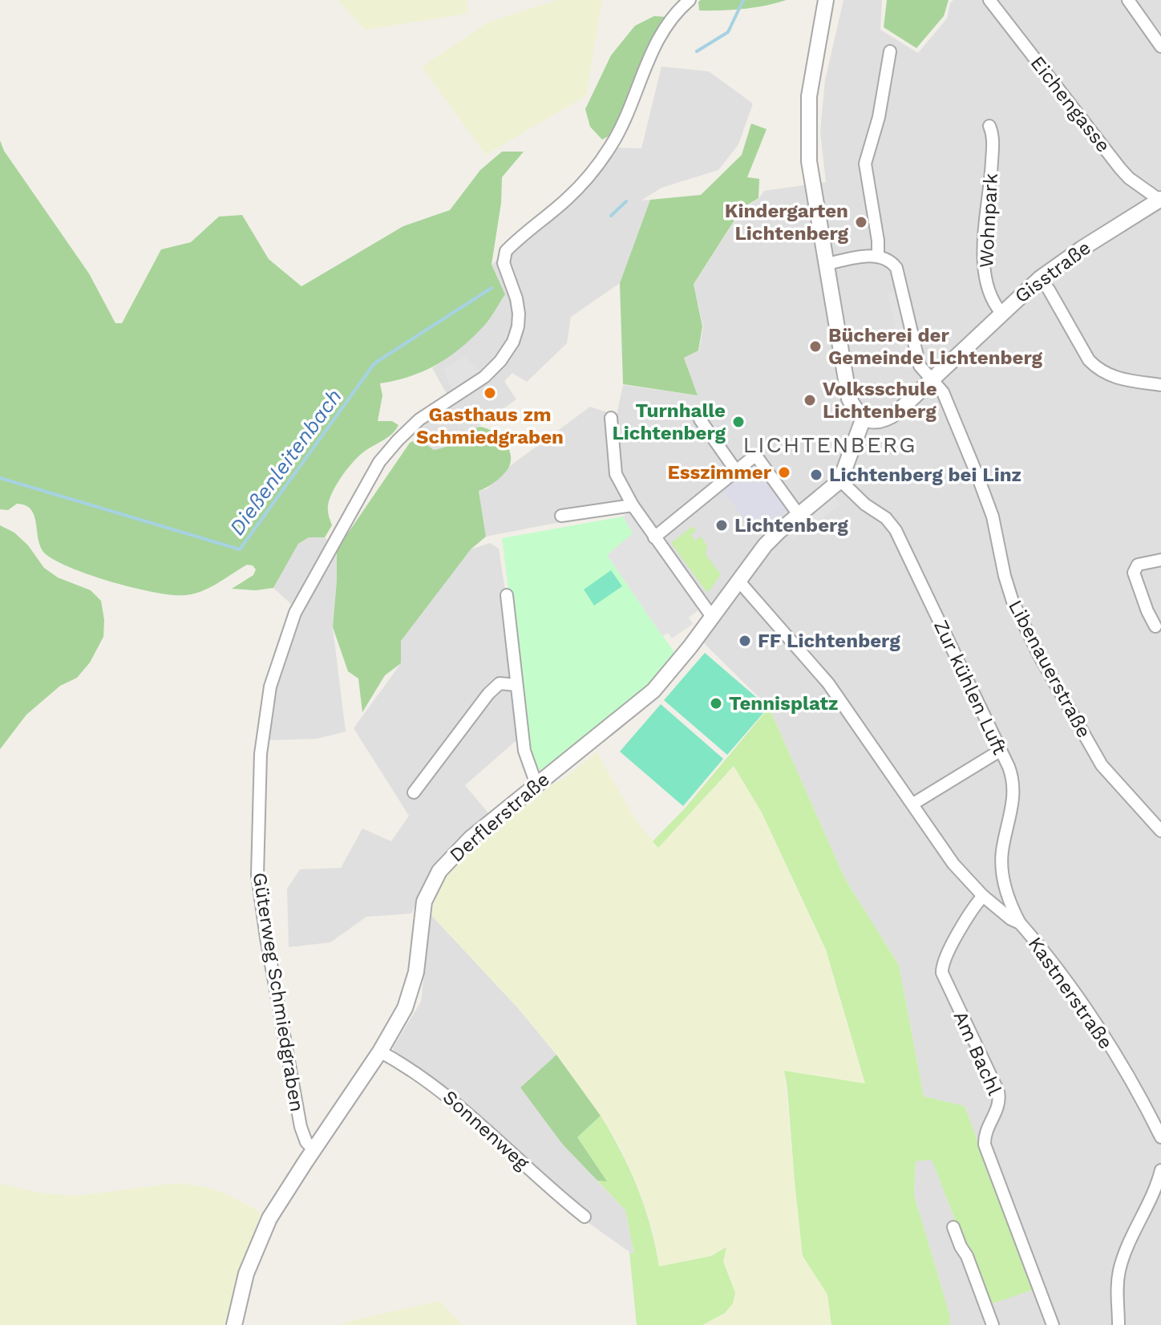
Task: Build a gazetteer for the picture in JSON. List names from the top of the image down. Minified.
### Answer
{"streets":{"street":["Eichengasse","Wohnpark","Gisstraße","Libenauerstraße","Zur kühlen Luft","Derflerstraße","Güterweg Schmiedgraben","Kastnerstraße","Am Bachl","Sonnenweg"]},"crossings":[["Eichengasse","Gisstraße"],["Wohnpark","Gisstraße"],["Gisstraße","Libenauerstraße"],["Gisstraße","Derflerstraße"],["Zur kühlen Luft","Derflerstraße"],["Zur kühlen Luft","Kastnerstraße"],["Derflerstraße","Güterweg Schmiedgraben"],["Derflerstraße","Kastnerstraße"],["Derflerstraße","Sonnenweg"],["Kastnerstraße","Am Bachl"]],"districts":["LICHTENBERG"],"water":["Dießenleitenbach"],"places":["Kindergarten Lichtenberg","Bücherei der Gemeinde Lichtenberg","Gasthaus zm Schmiedgraben","Volksschule Lichtenberg","Turnhalle Lichtenberg","Esszimmer","Lichtenberg bei Linz","Lichtenberg","FF Lichtenberg","Tennisplatz"]}
